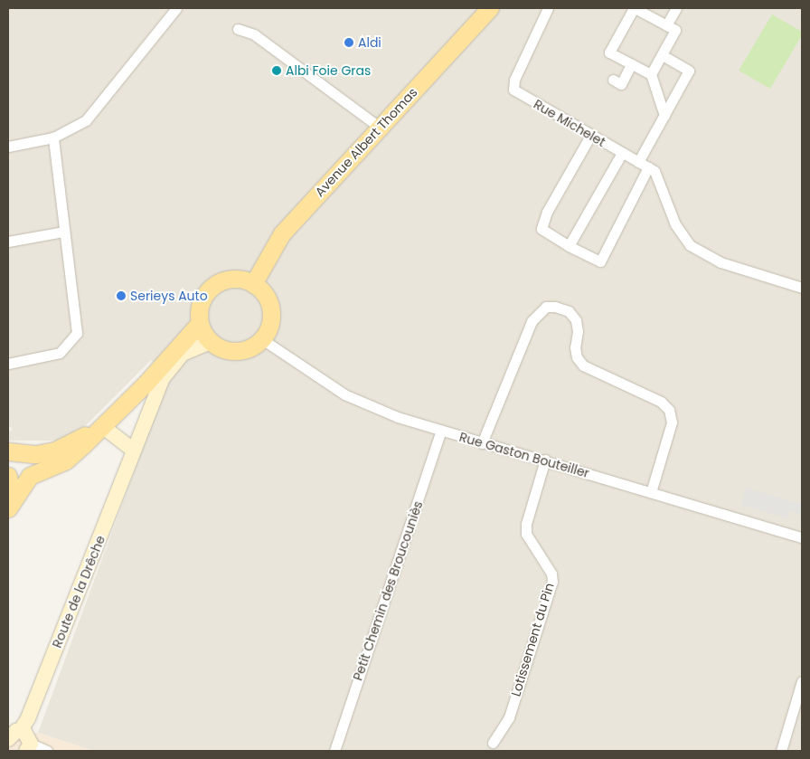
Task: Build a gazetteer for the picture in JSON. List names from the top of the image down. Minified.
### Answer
{"streets":{"main road":["Avenue Albert Thomas"],"street":["Rue Michelet","Rue Gaston Bouteiller","Petit Chemin des Broucouniès","Route de la Drêche","Lotissement du Pin"]},"crossings":[["Avenue Albert Thomas","Rue Gaston Bouteiller"],["Avenue Albert Thomas","Route de la Drêche"],["Rue Gaston Bouteiller","Petit Chemin des Broucouniès"],["Rue Gaston Bouteiller","Route de la Drêche"],["Rue Gaston Bouteiller","Lotissement du Pin"]],"places":["Aldi","Albi Foie Gras","Serieys Auto"]}
